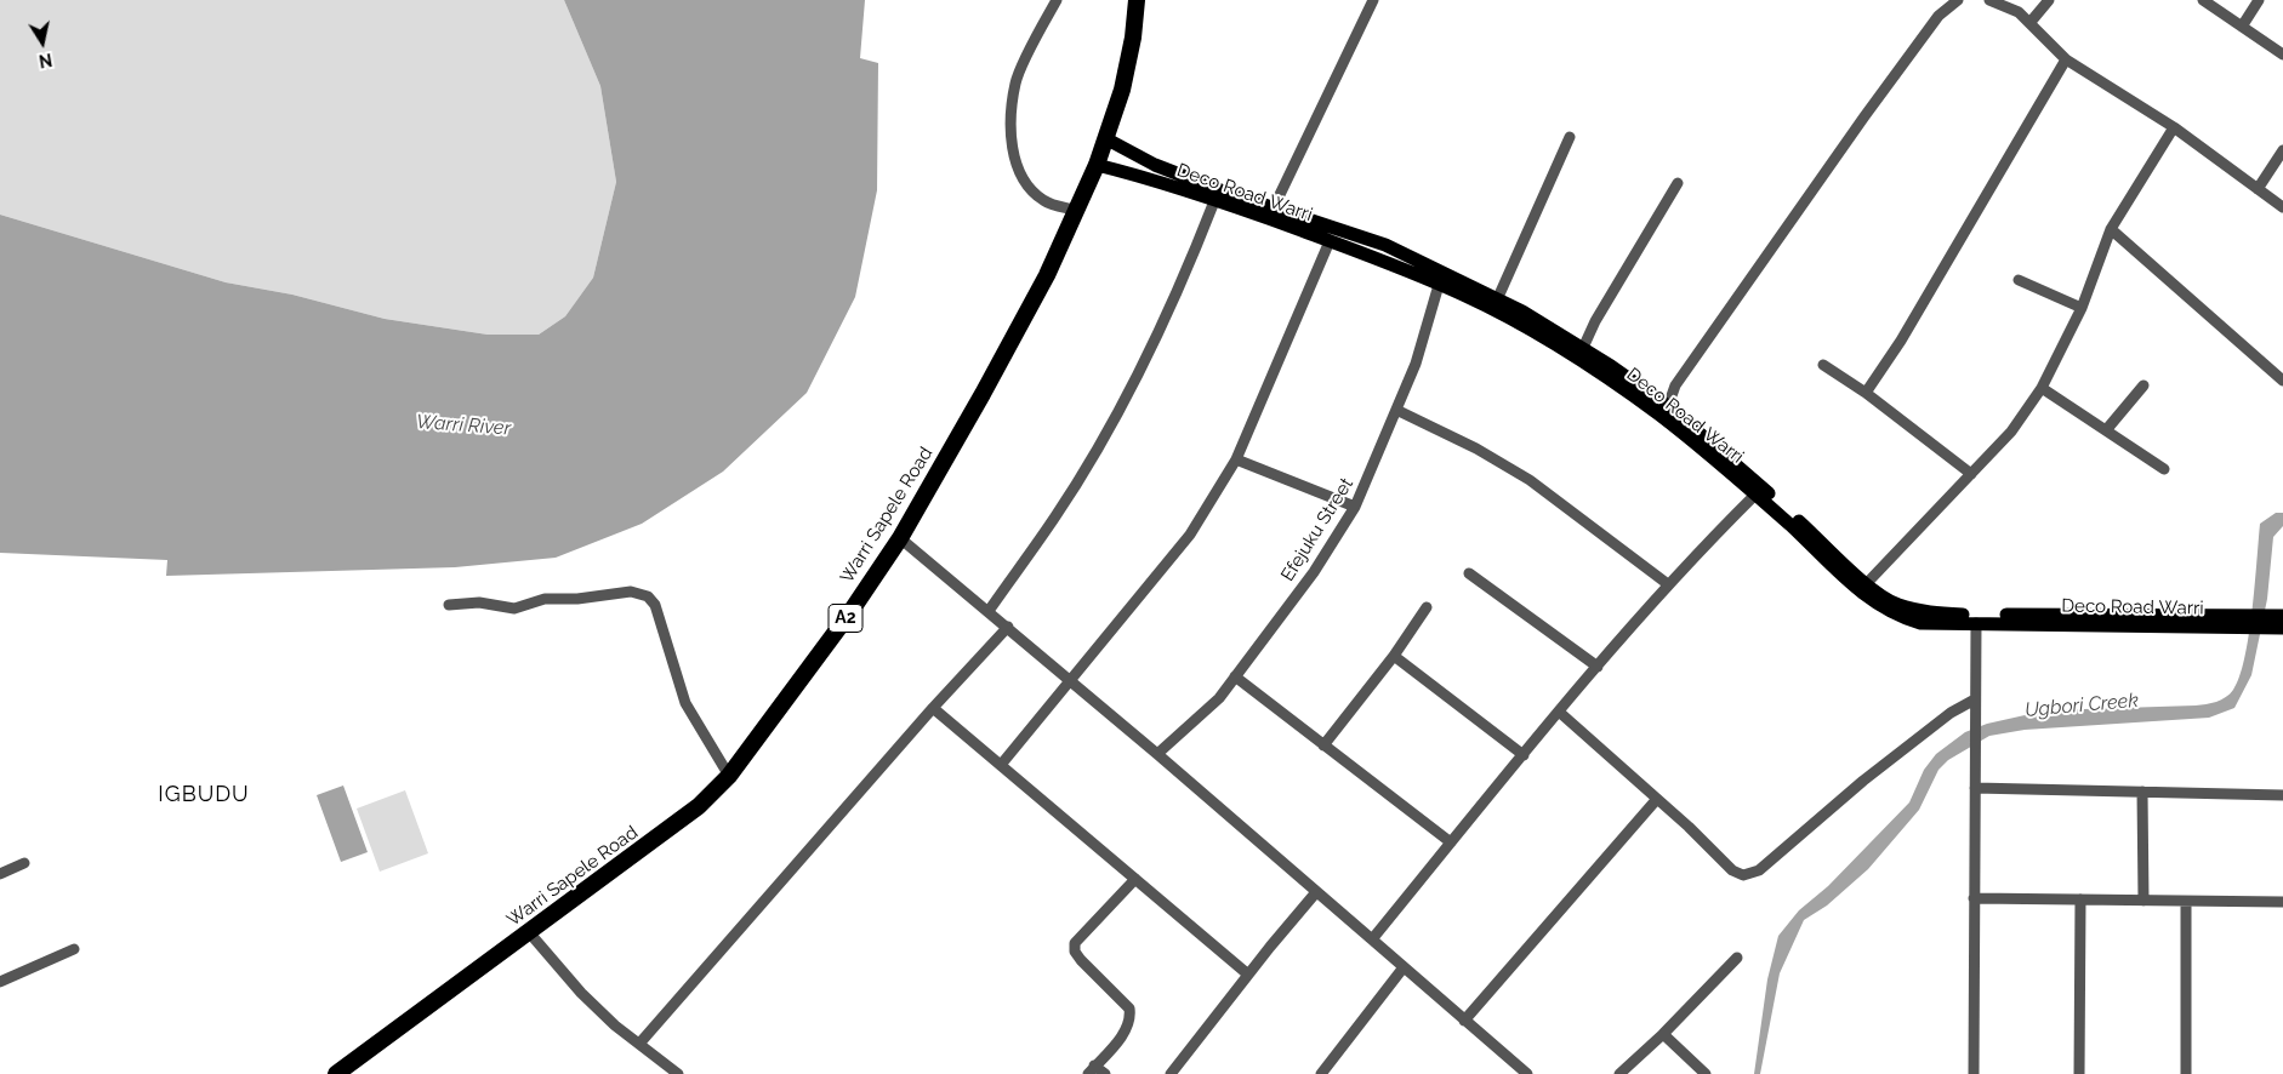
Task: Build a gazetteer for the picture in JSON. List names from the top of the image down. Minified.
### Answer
{"streets":{"highway":["Warri Sapele Road","A2"],"main road":["Deco Road Warri"],"street":["Efejuku Street"]},"crossings":[["Deco Road Warri","Warri Sapele Road"],["Deco Road Warri","Efejuku Street"]],"districts":["IGBUDU"],"water":["Warri River","Ugbori Creek"],"north":"bottom"}
